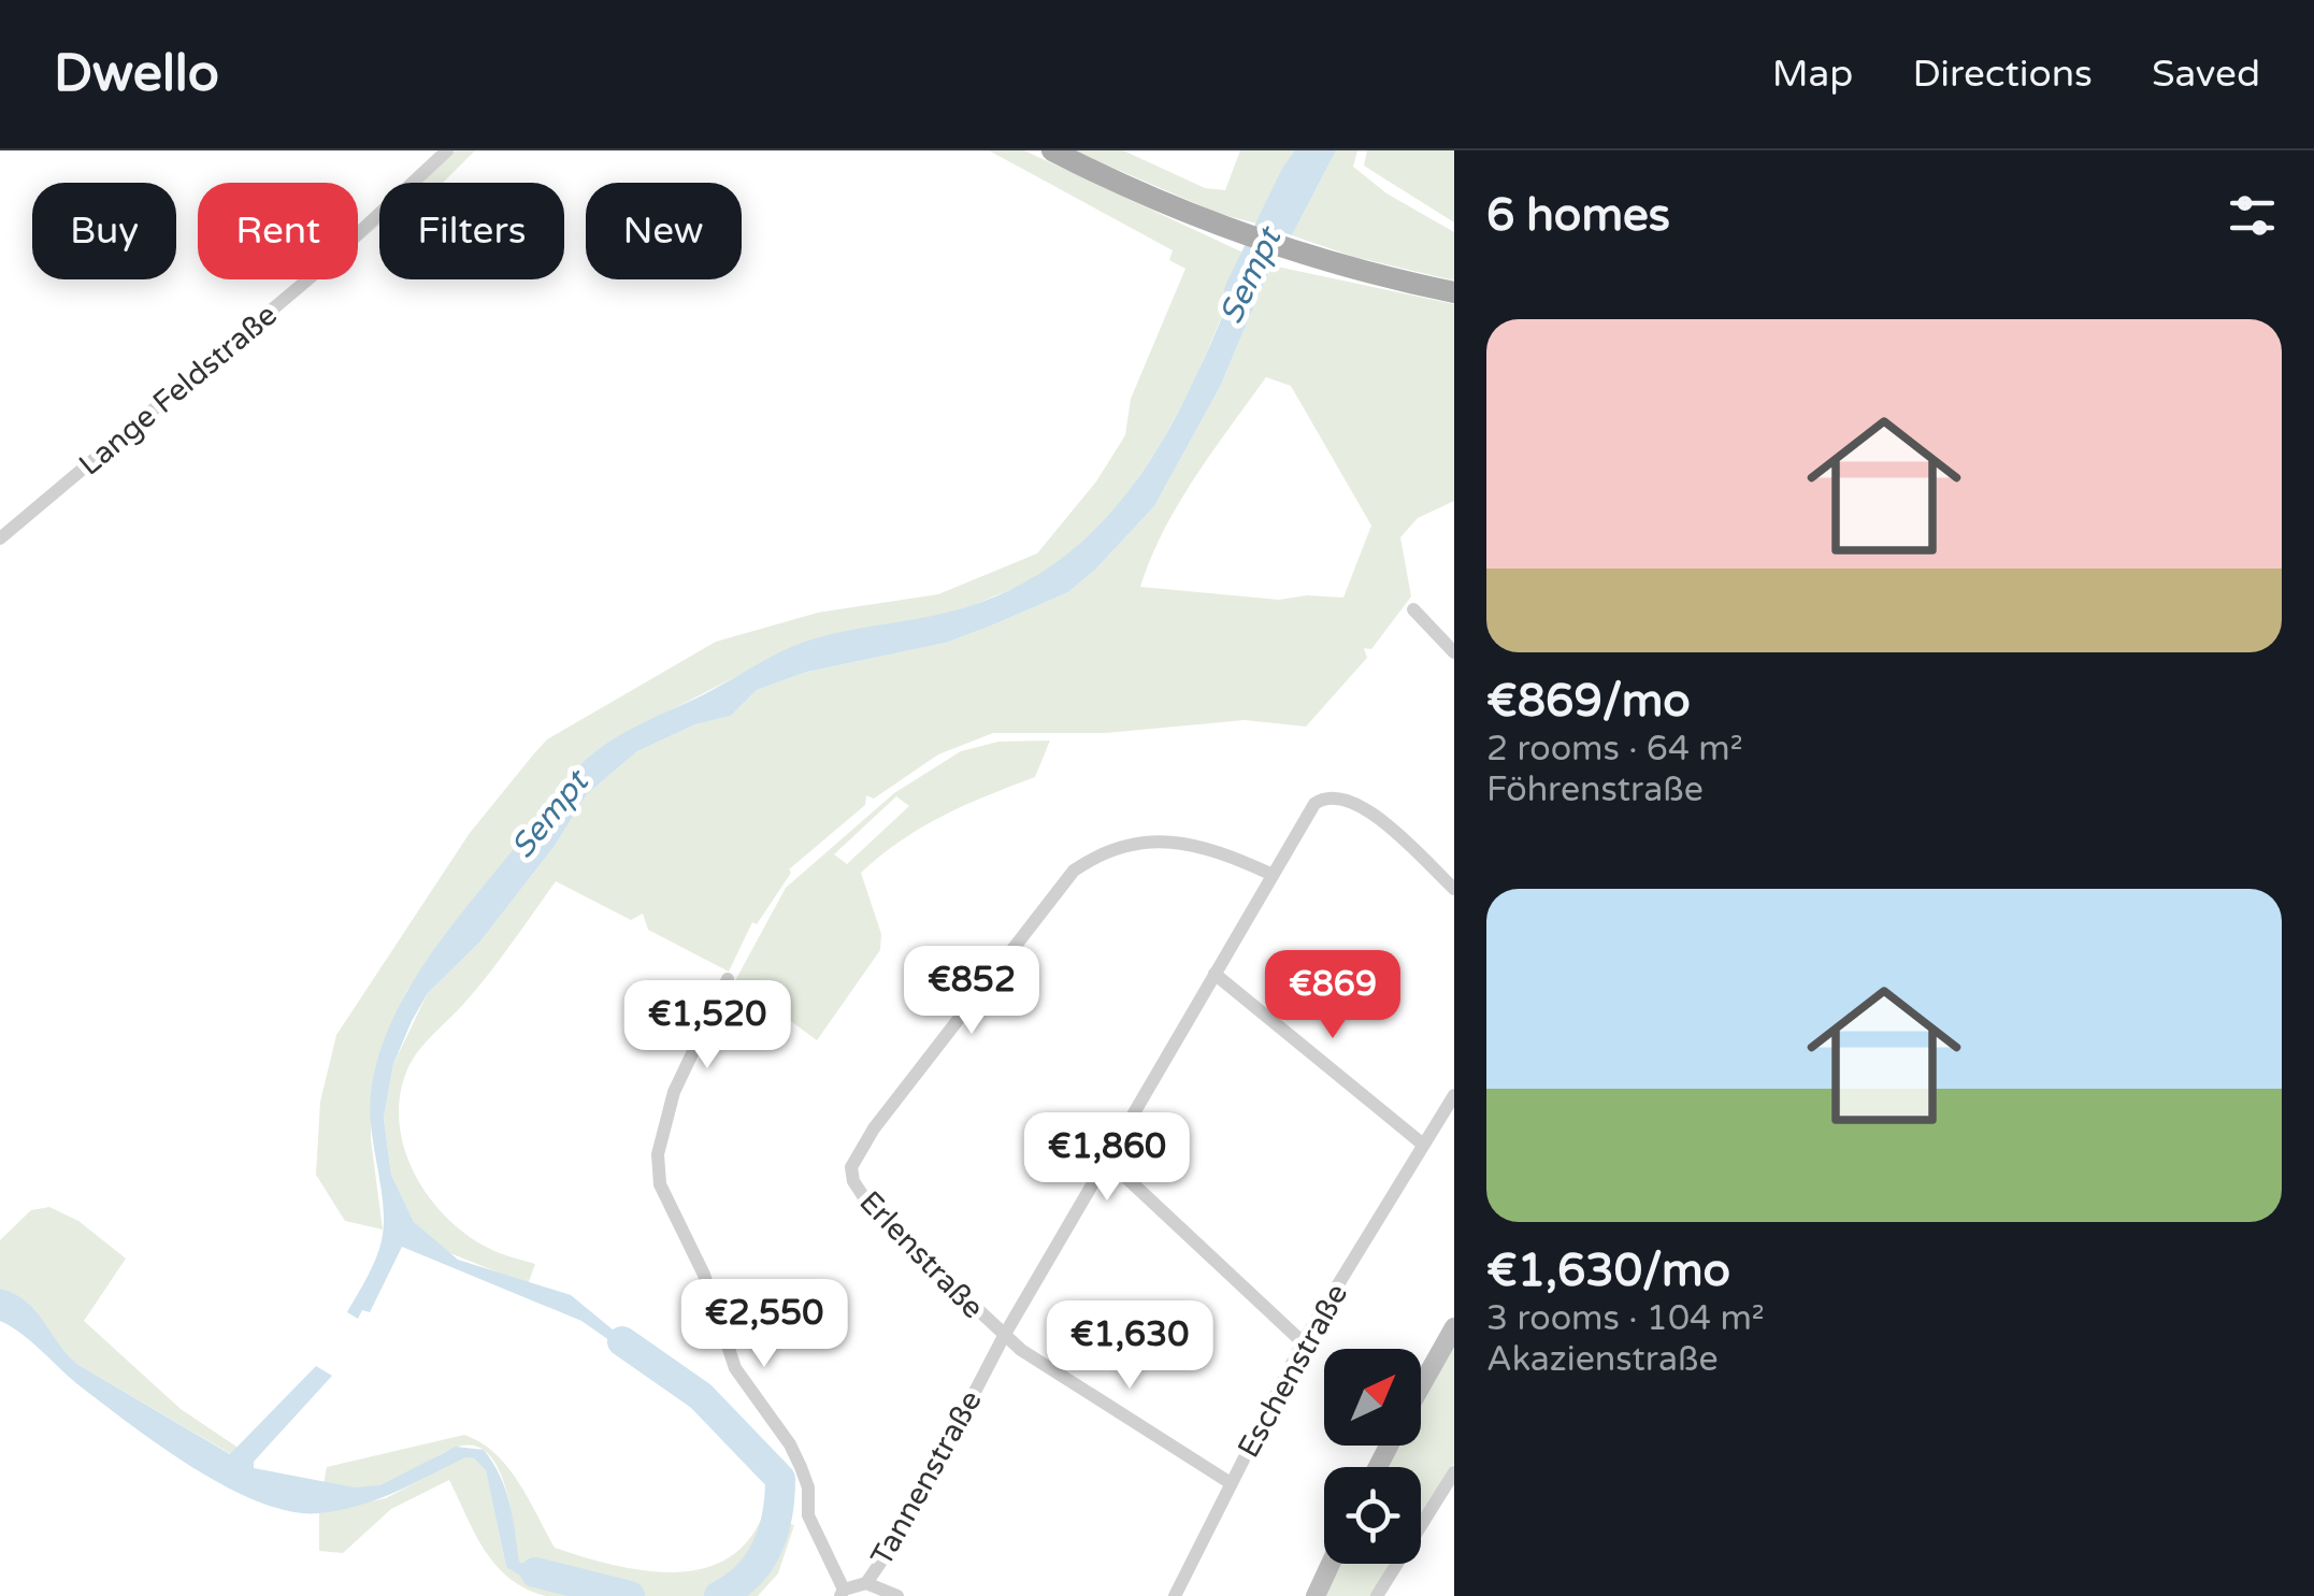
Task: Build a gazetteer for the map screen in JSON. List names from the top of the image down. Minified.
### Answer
{"streets":{"street":["Lange Feldstraße","Erlenstraße","Eschenstraße","Tannenstraße"]},"crossings":[["Erlenstraße","Tannenstraße"]],"water":["Sempt"],"north":"top right","page":{"header":"Dwello","nav":["Map","Directions","Saved"],"heading":"6 homes","chip":["Buy","Rent","Filters","New"],"list":[{"name":"€869/mo","note":"2 rooms · 64 m² · Föhrenstraße"},{"name":"€1,630/mo","note":"3 rooms · 104 m² · Akazienstraße"}],"price":["€852","€869","€1,520","€1,860","€2,550","€1,630"]}}
